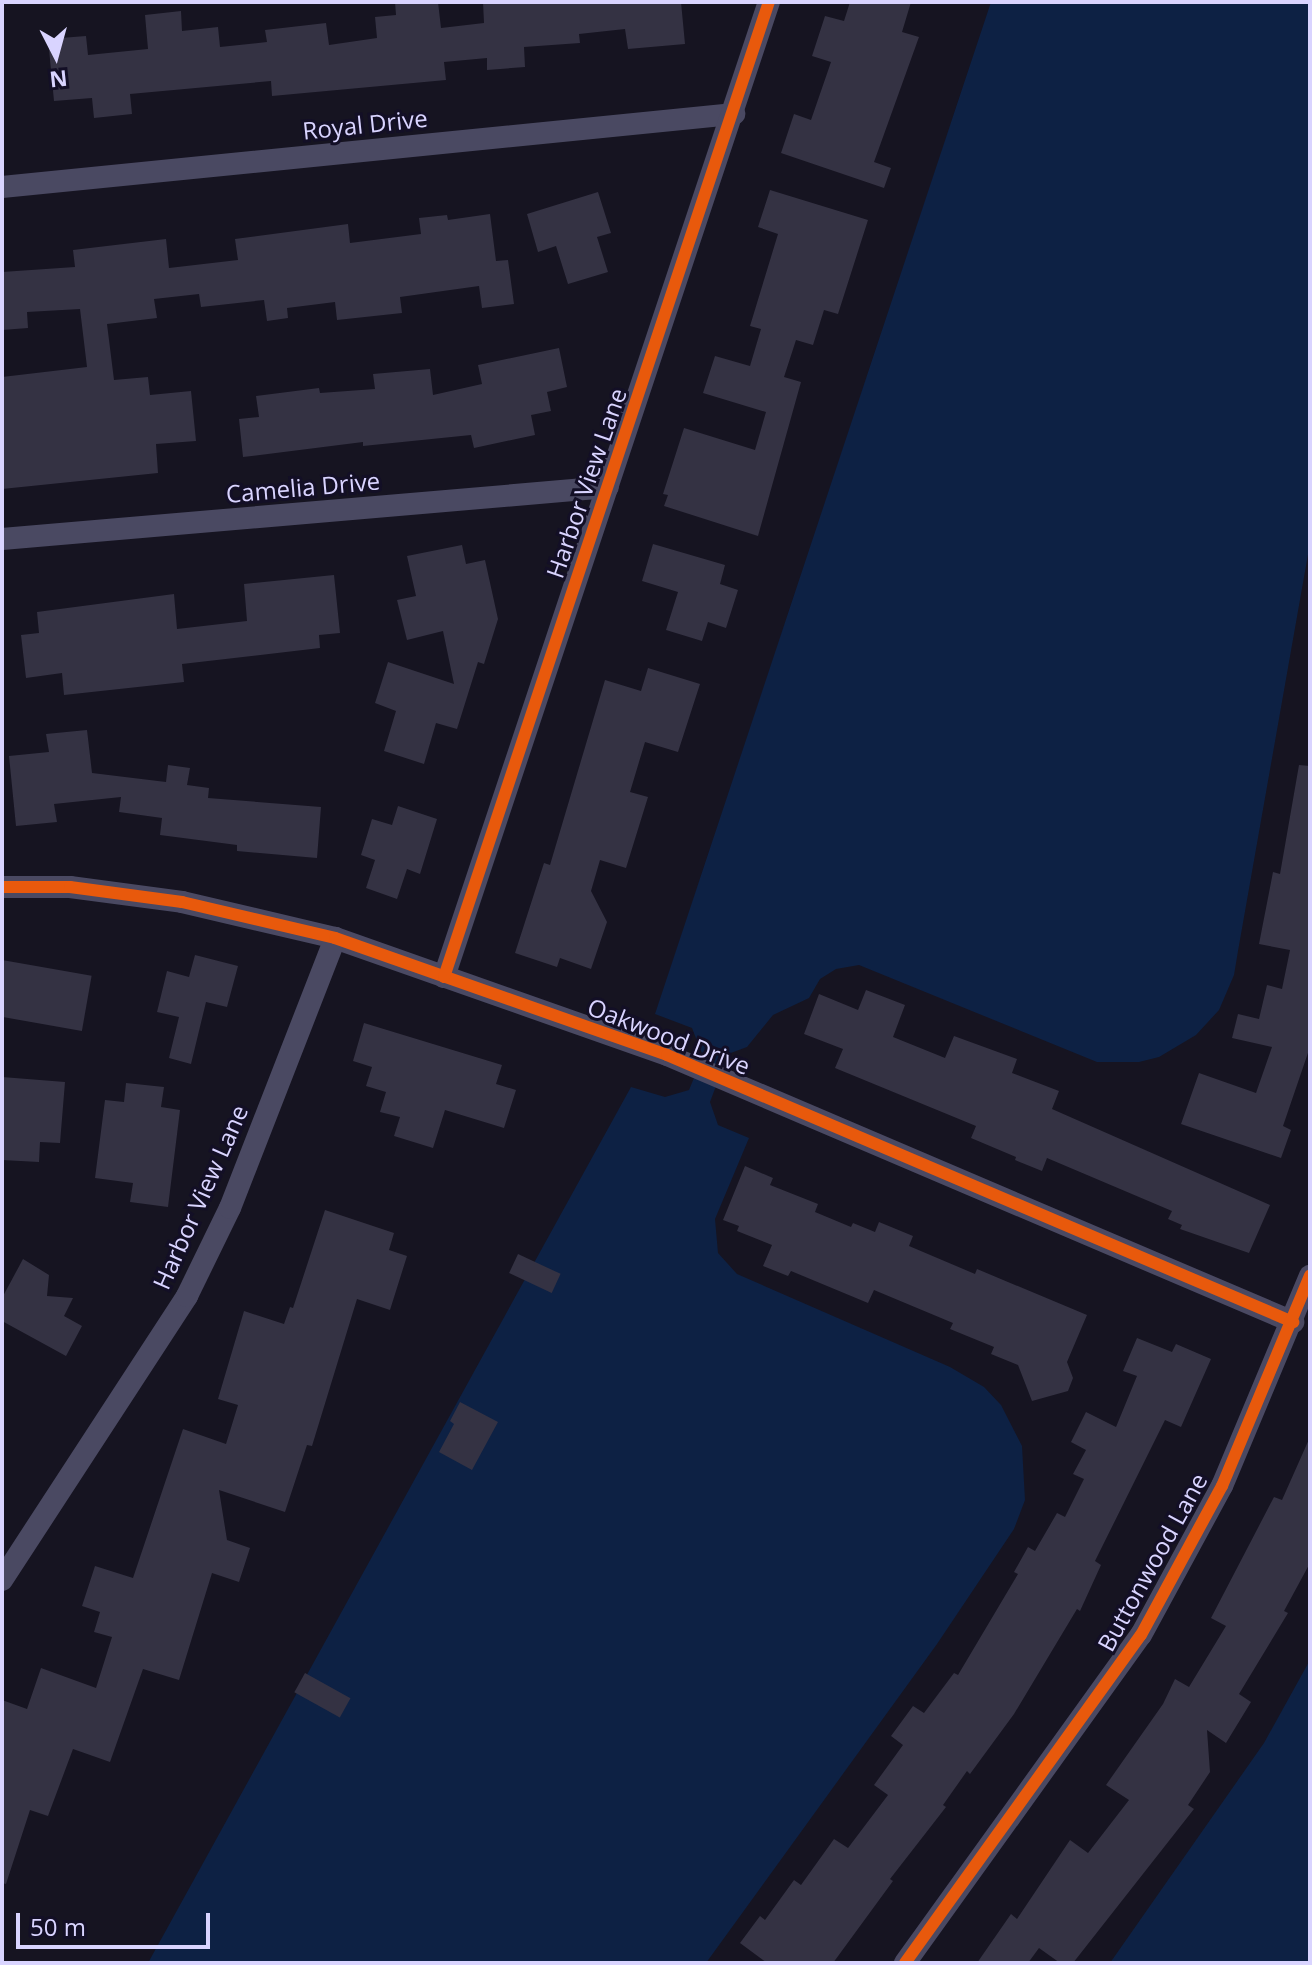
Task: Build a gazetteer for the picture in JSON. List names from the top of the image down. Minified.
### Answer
{"streets":{"street":["Royal Drive","Harbor View Lane","Camelia Drive","Oakwood Drive","Buttonwood Lane"]},"crossings":[["Royal Drive","Harbor View Lane"],["Harbor View Lane","Camelia Drive"],["Harbor View Lane","Oakwood Drive"],["Oakwood Drive","Buttonwood Lane"]],"scale_bar":"50 m","north":"bottom"}
